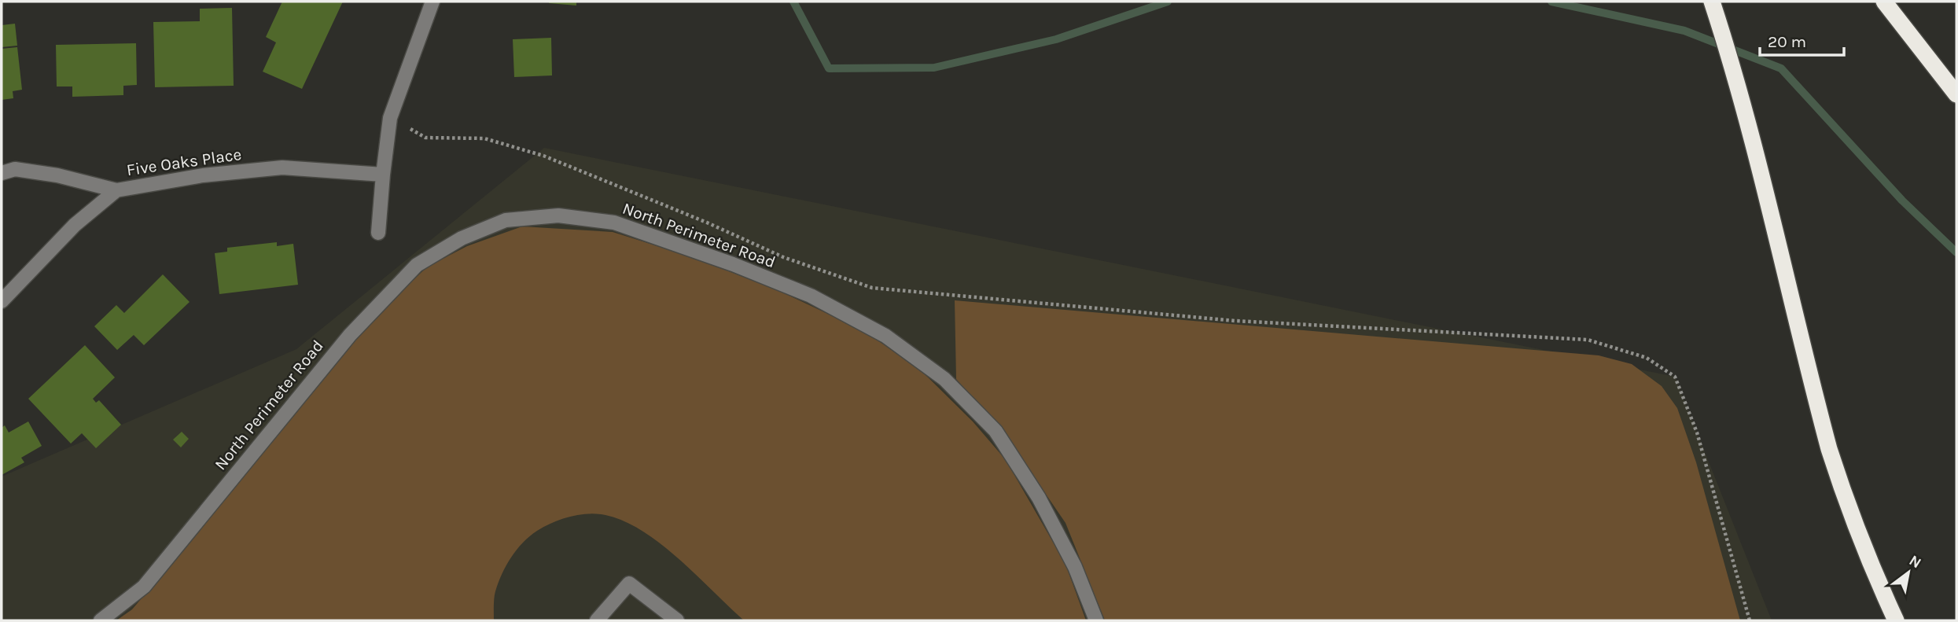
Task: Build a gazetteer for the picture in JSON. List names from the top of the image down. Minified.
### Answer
{"streets":{"street":["Five Oaks Place","North Perimeter Road"]},"scale_bar":"20 m","north":"top right"}
